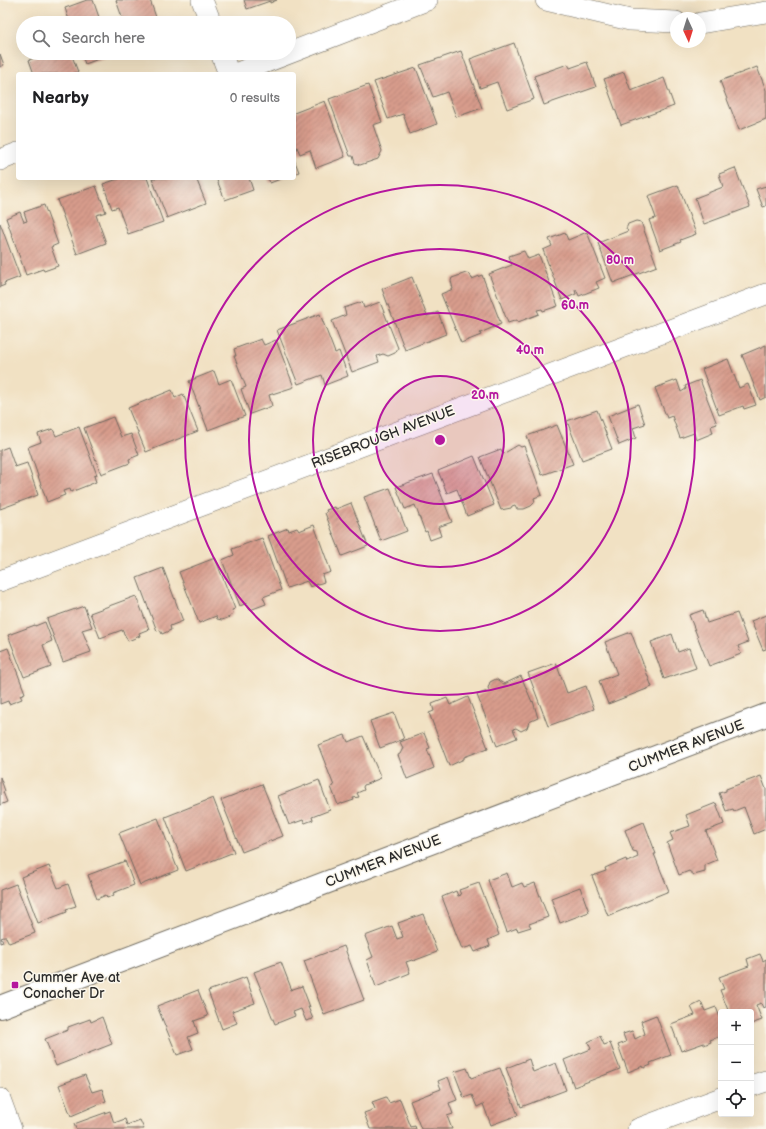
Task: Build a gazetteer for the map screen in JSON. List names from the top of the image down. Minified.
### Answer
{"streets":{"street":["RISEBROUGH AVENUE","CUMMER AVENUE"]},"places":{"transit":["Cummer Ave at Conacher Dr"]},"north":"bottom","page":{"search":"Search here","heading":["Nearby","0 results"],"map_buttons":["+","−"]},"rings":["80 m","60 m","40 m","20 m"]}
